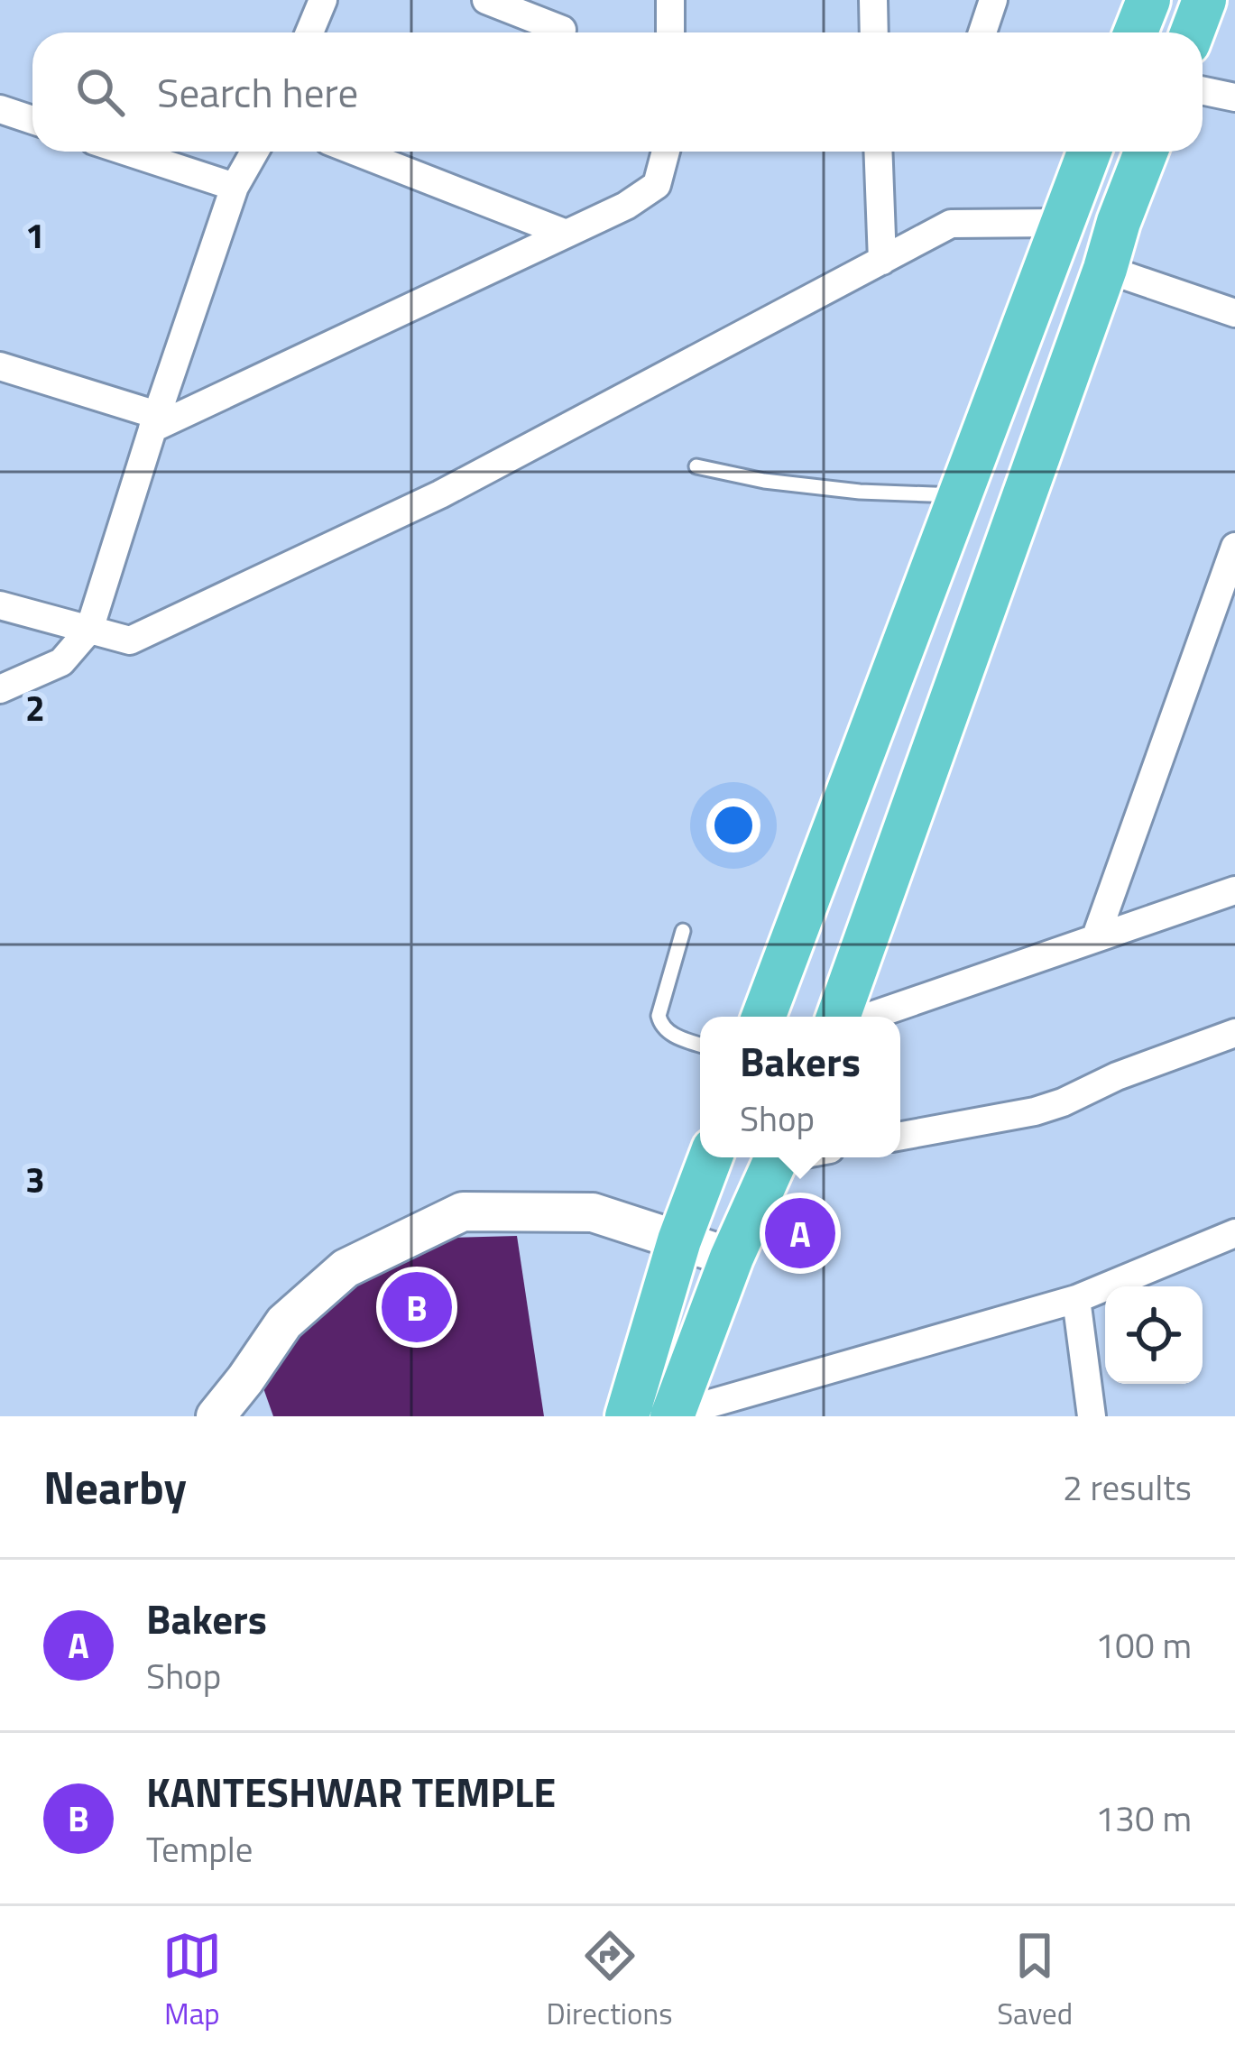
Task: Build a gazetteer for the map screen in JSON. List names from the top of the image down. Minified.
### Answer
{"page":{"search":"Search here","popup":["Bakers","Shop"],"pins":["A","B"],"heading":["Nearby","2 results"],"list":[{"mark":"A","name":"Bakers","note":"Shop","value":"100 m"},{"mark":"B","name":"KANTESHWAR TEMPLE","note":"Temple","value":"130 m"}],"nav":["Map","Directions","Saved"]},"grid":{"rows":["1","2","3"]}}
